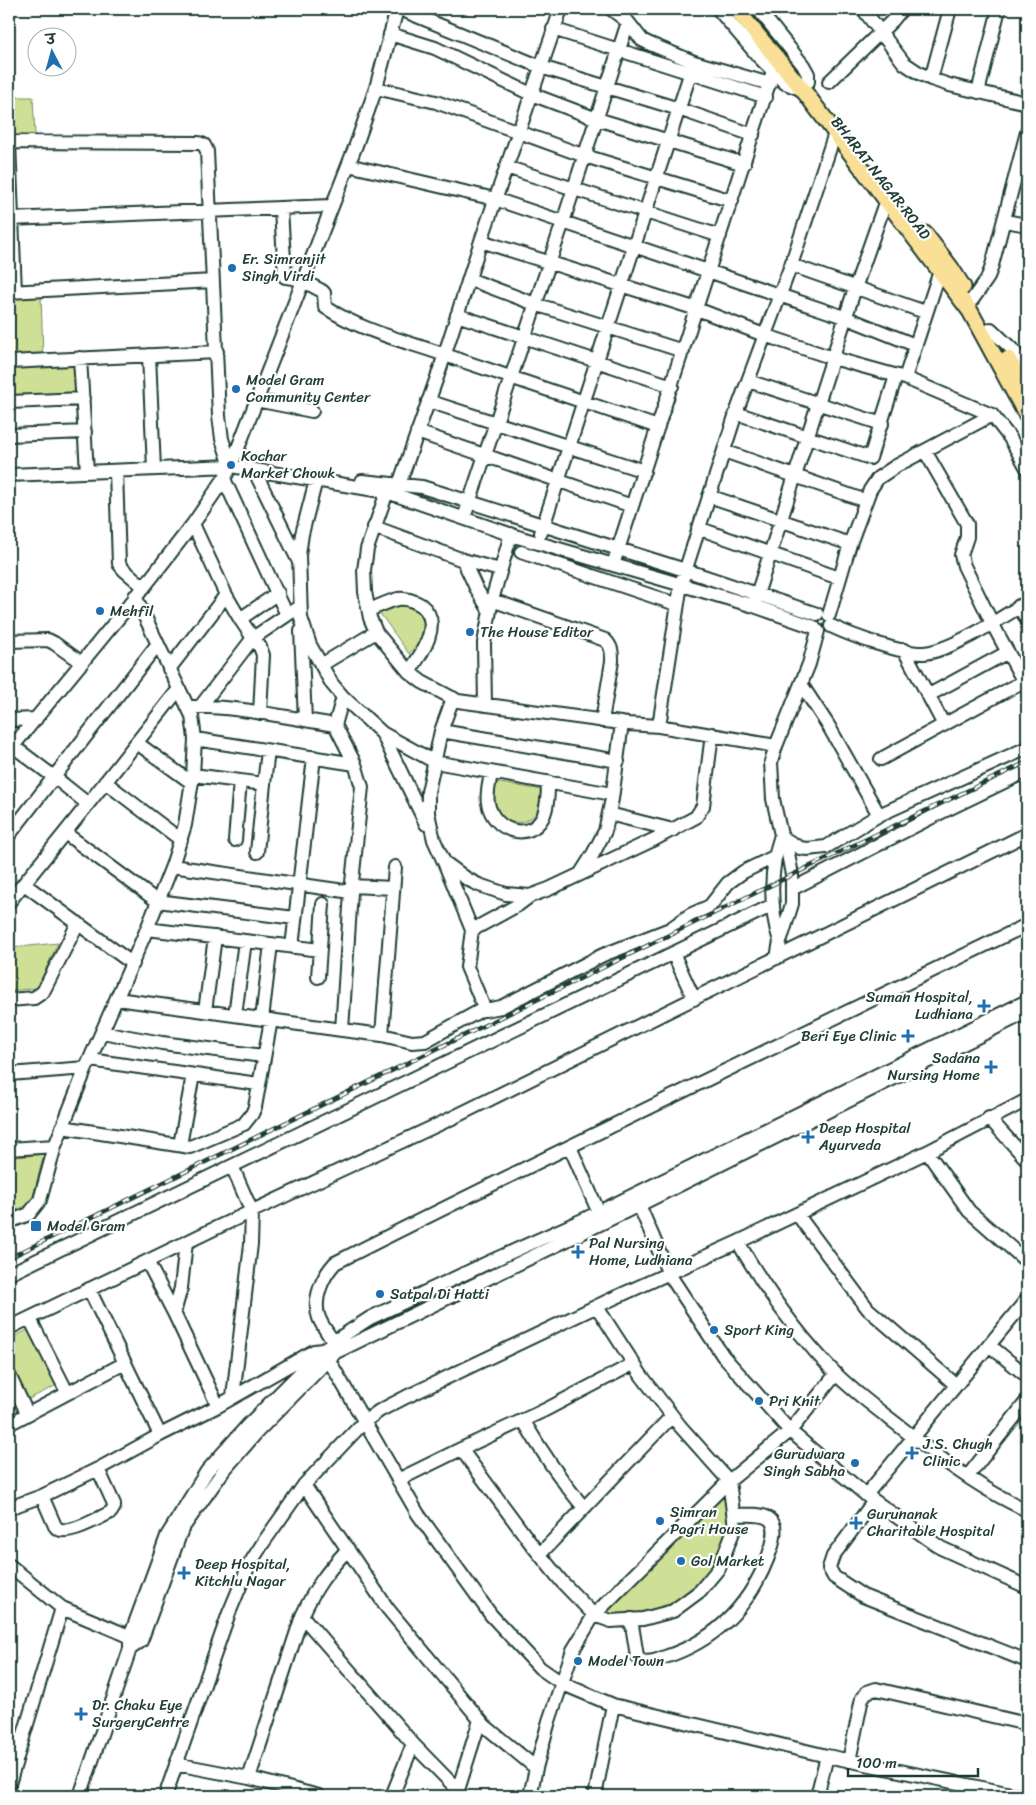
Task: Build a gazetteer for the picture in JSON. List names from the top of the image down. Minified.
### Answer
{"streets":{"main road":["BHARAT NAGAR ROAD"]},"places":{"other":["Er. Simranjit Singh Virdi","Model Gram Community Center","Kochar Market Chowk","Mehfil","The House Editor","Satpal Di Hatti","Sport King","Pri Knit","Gurudwara Singh Sabha","Simran Pagri House","Gol Market","Model Town"],"health":["Suman Hospital, Ludhiana","Beri Eye Clinic","Sadana Nursing Home","Deep Hospital Ayurveda","Pal Nursing Home, Ludhiana","J.S. Chugh Clinic","Gurunanak Charitable Hospital","Deep Hospital, Kitchlu Nagar","Dr. Chaku Eye SurgeryCentre"],"transit":["Model Gram"]},"scale_bar":"100 m","north":"top"}
